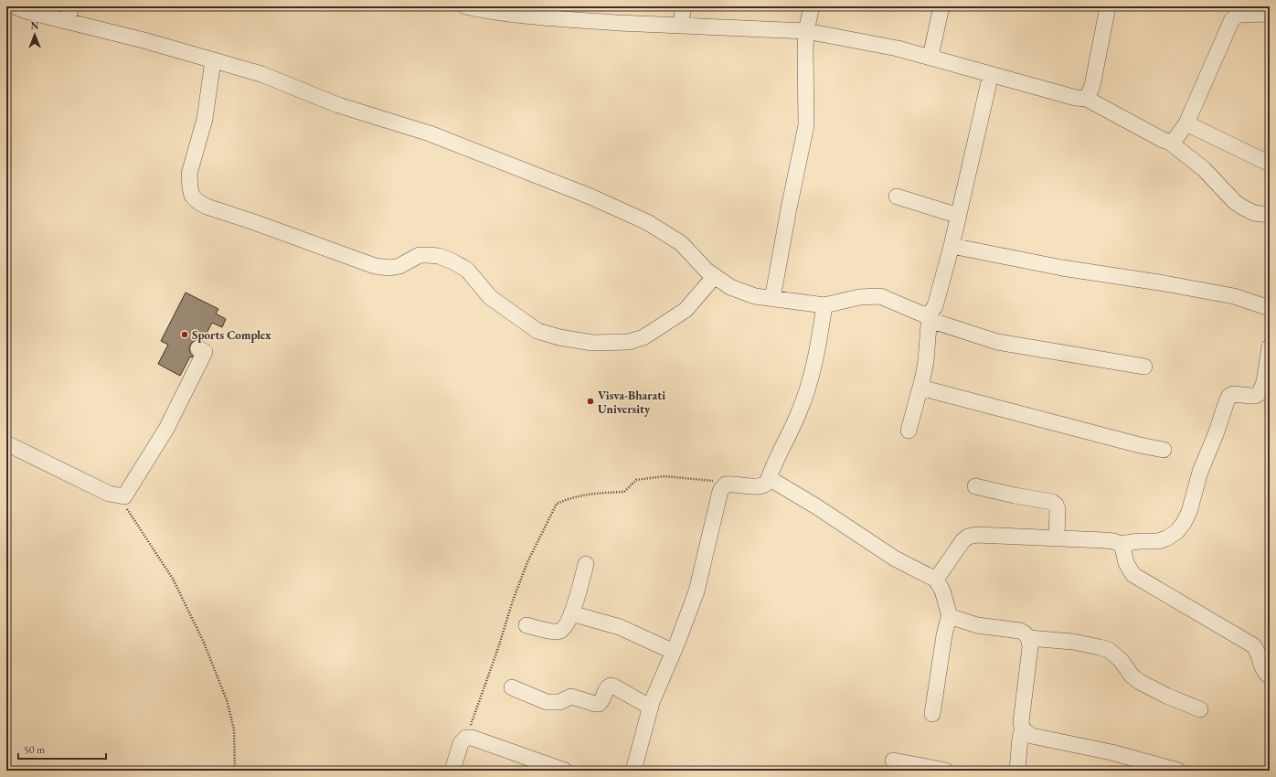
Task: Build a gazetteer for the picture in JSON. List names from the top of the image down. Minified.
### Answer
{"places":["Sports Complex","Visva-Bharati University"],"scale_bar":"50 m","north":"top"}
